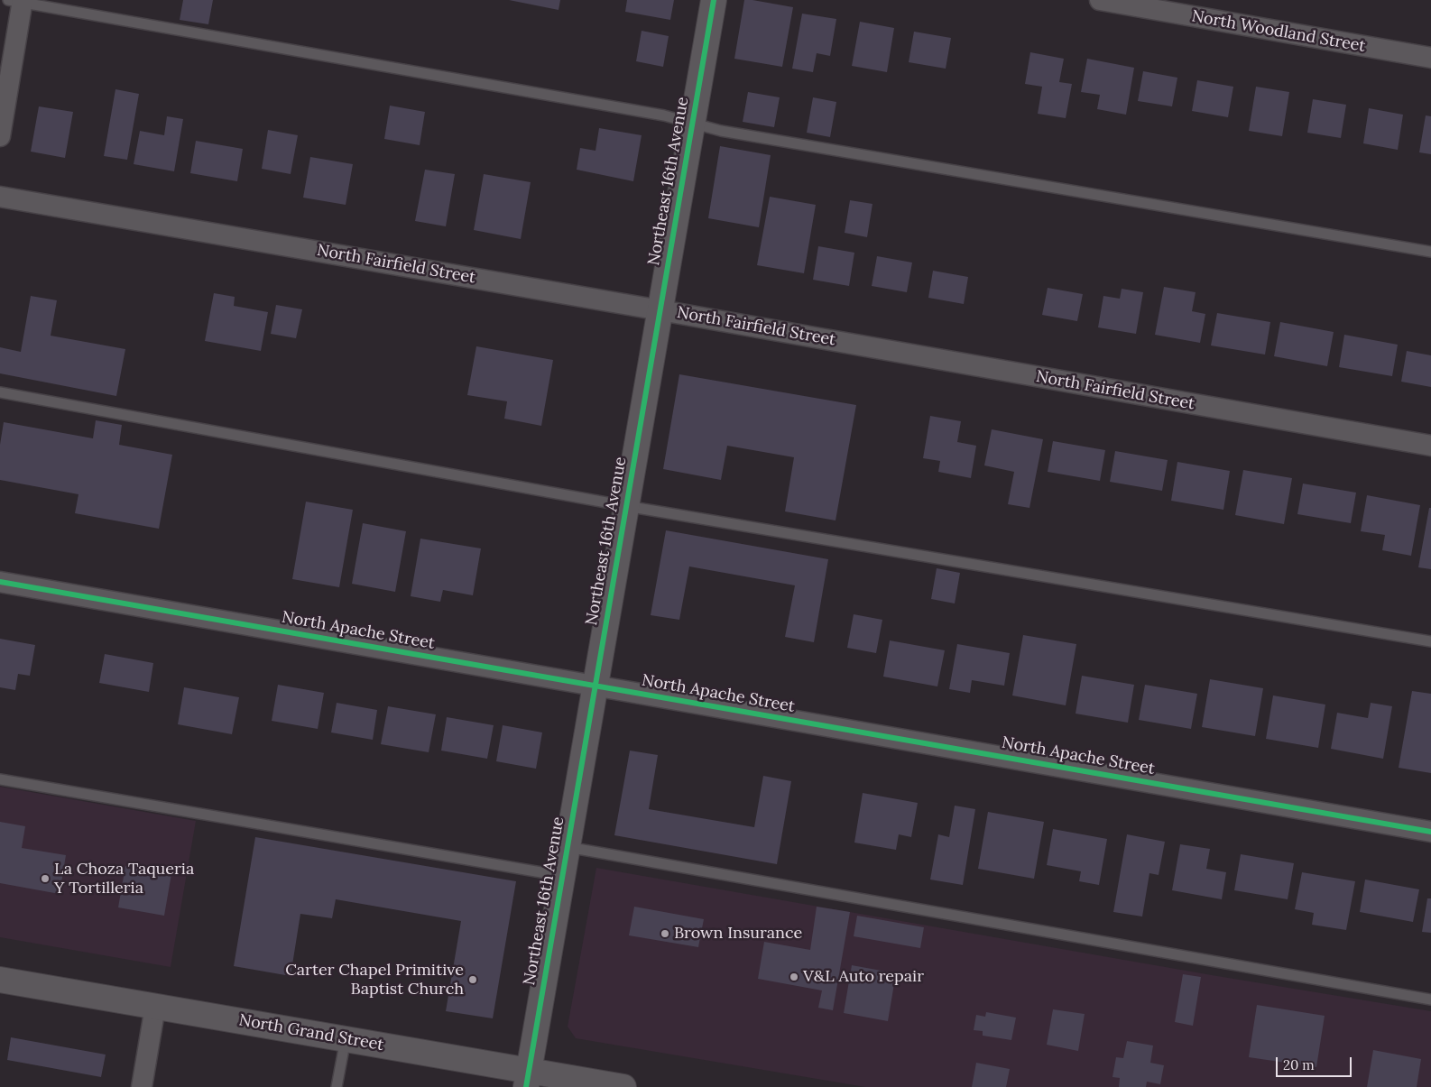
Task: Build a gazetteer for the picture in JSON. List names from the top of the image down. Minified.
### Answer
{"streets":{"street":["North Woodland Street","Northeast 16th Avenue","North Fairfield Street","North Apache Street","North Grand Street"]},"crossings":[["Northeast 16th Avenue","North Fairfield Street"],["Northeast 16th Avenue","North Apache Street"],["Northeast 16th Avenue","North Grand Street"]],"places":["La Choza Taqueria Y Tortilleria","Brown Insurance","V&L Auto repair","Carter Chapel Primitive Baptist Church"],"scale_bar":"20 m"}
